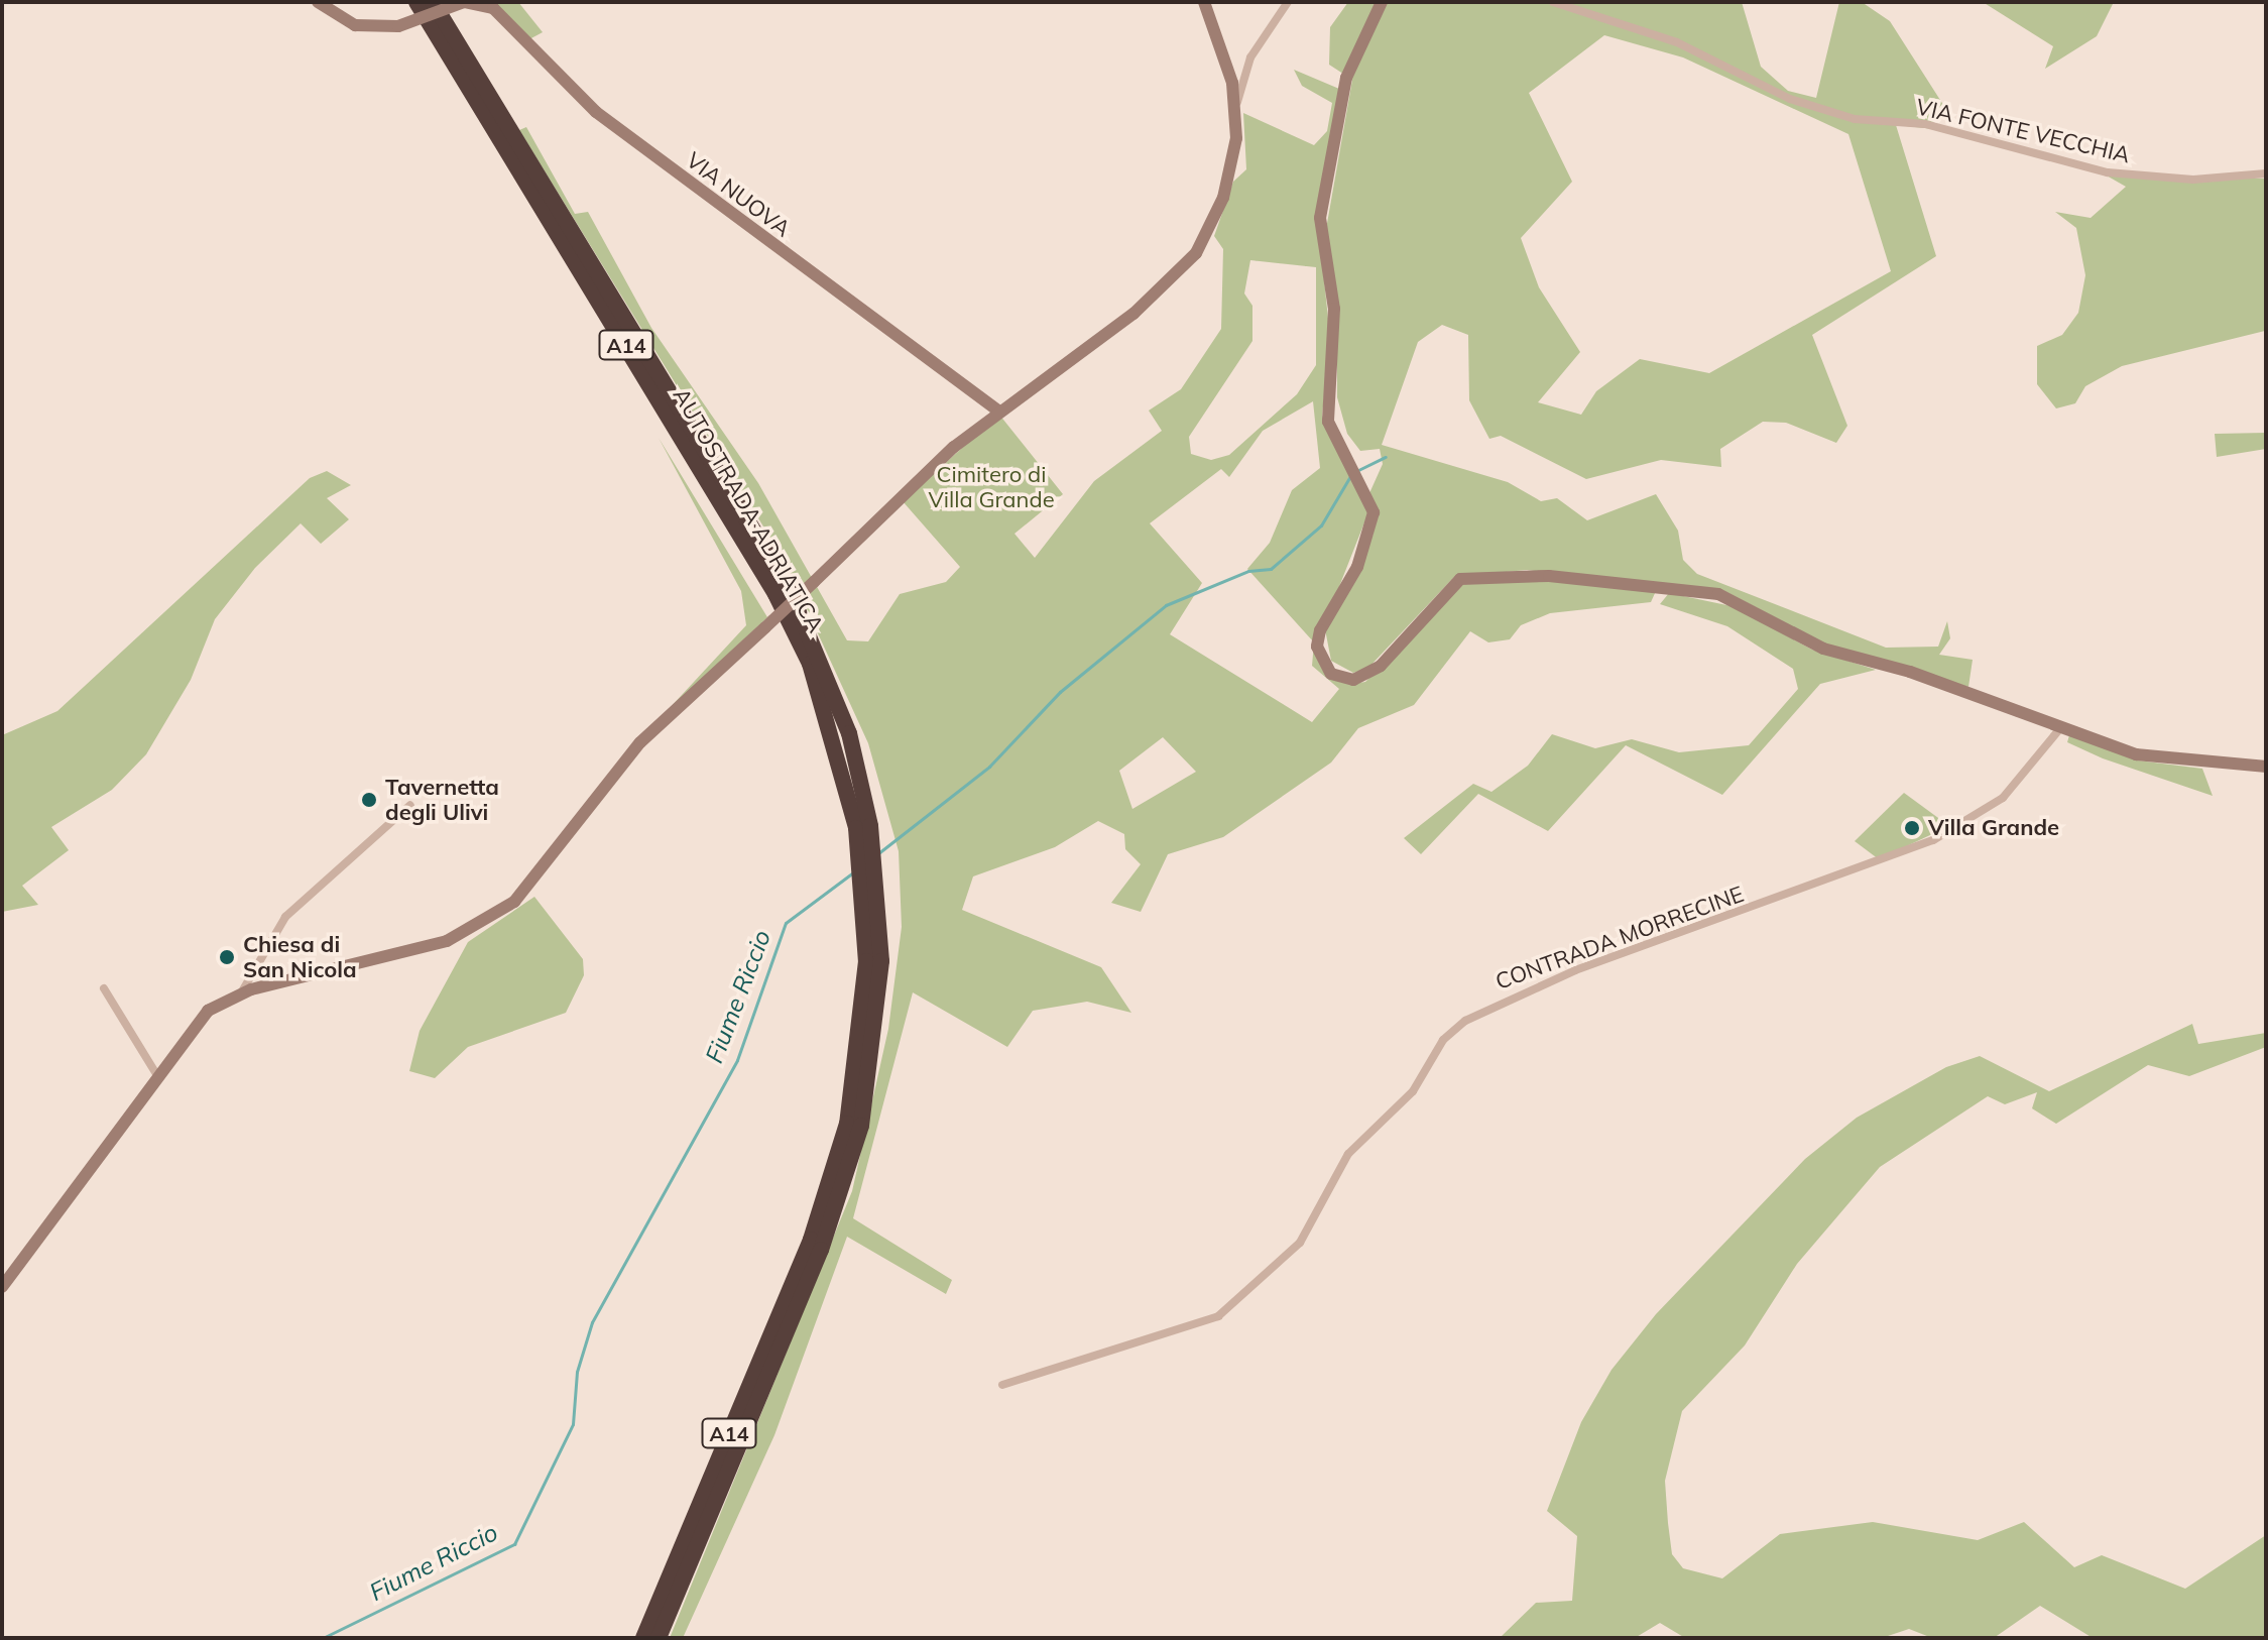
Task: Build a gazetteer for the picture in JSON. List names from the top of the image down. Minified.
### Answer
{"streets":{"highway":["A14","AUTOSTRADA ADRIATICA"],"street":["VIA FONTE VECCHIA","VIA NUOVA","CONTRADA MORRECINE"]},"water":["Fiume Riccio"],"parks":["Cimitero di Villa Grande"],"places":["Tavernetta degli Ulivi","Villa Grande","Chiesa di San Nicola"]}
